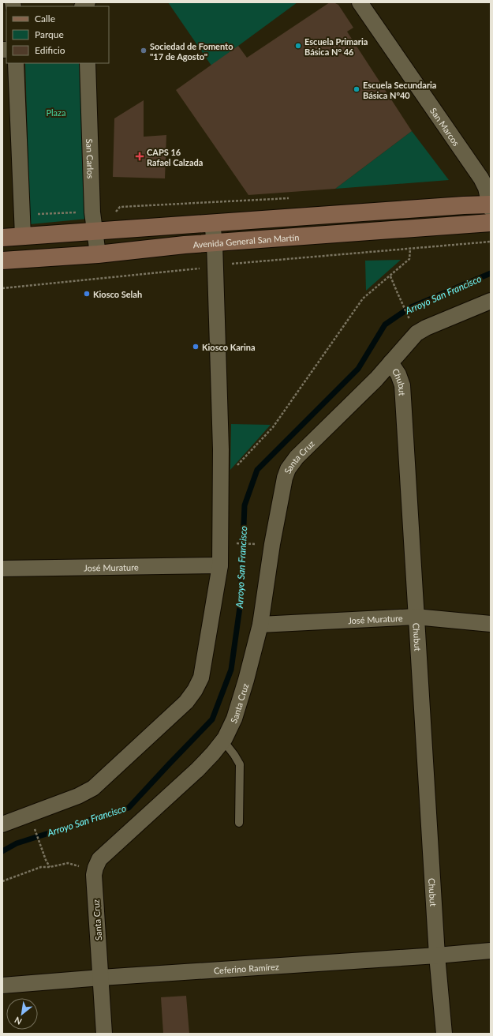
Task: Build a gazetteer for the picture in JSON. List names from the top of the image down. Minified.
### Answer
{"streets":{"main road":["Avenida General San Martín"],"street":["San Marcos","San Carlos","Chubut","Santa Cruz","José Murature","Ceferino Ramírez"]},"crossings":[["San Carlos","Avenida General San Martín"],["Chubut","Santa Cruz"],["Chubut","José Murature"],["Chubut","Ceferino Ramírez"],["Santa Cruz","José Murature"],["Santa Cruz","Ceferino Ramírez"]],"water":["Arroyo San Francisco"],"parks":["Plaza"],"places":{"other":["Escuela Primaria Básica N° 46","Sociedad de Fomento \"17 de Agosto\"","Escuela Secundaria Básica N°40","Kiosco Selah","Kiosco Karina"],"health":["CAPS 16 Rafael Calzada"]},"legend":["Calle","Parque","Edificio"],"north":"bottom left"}
